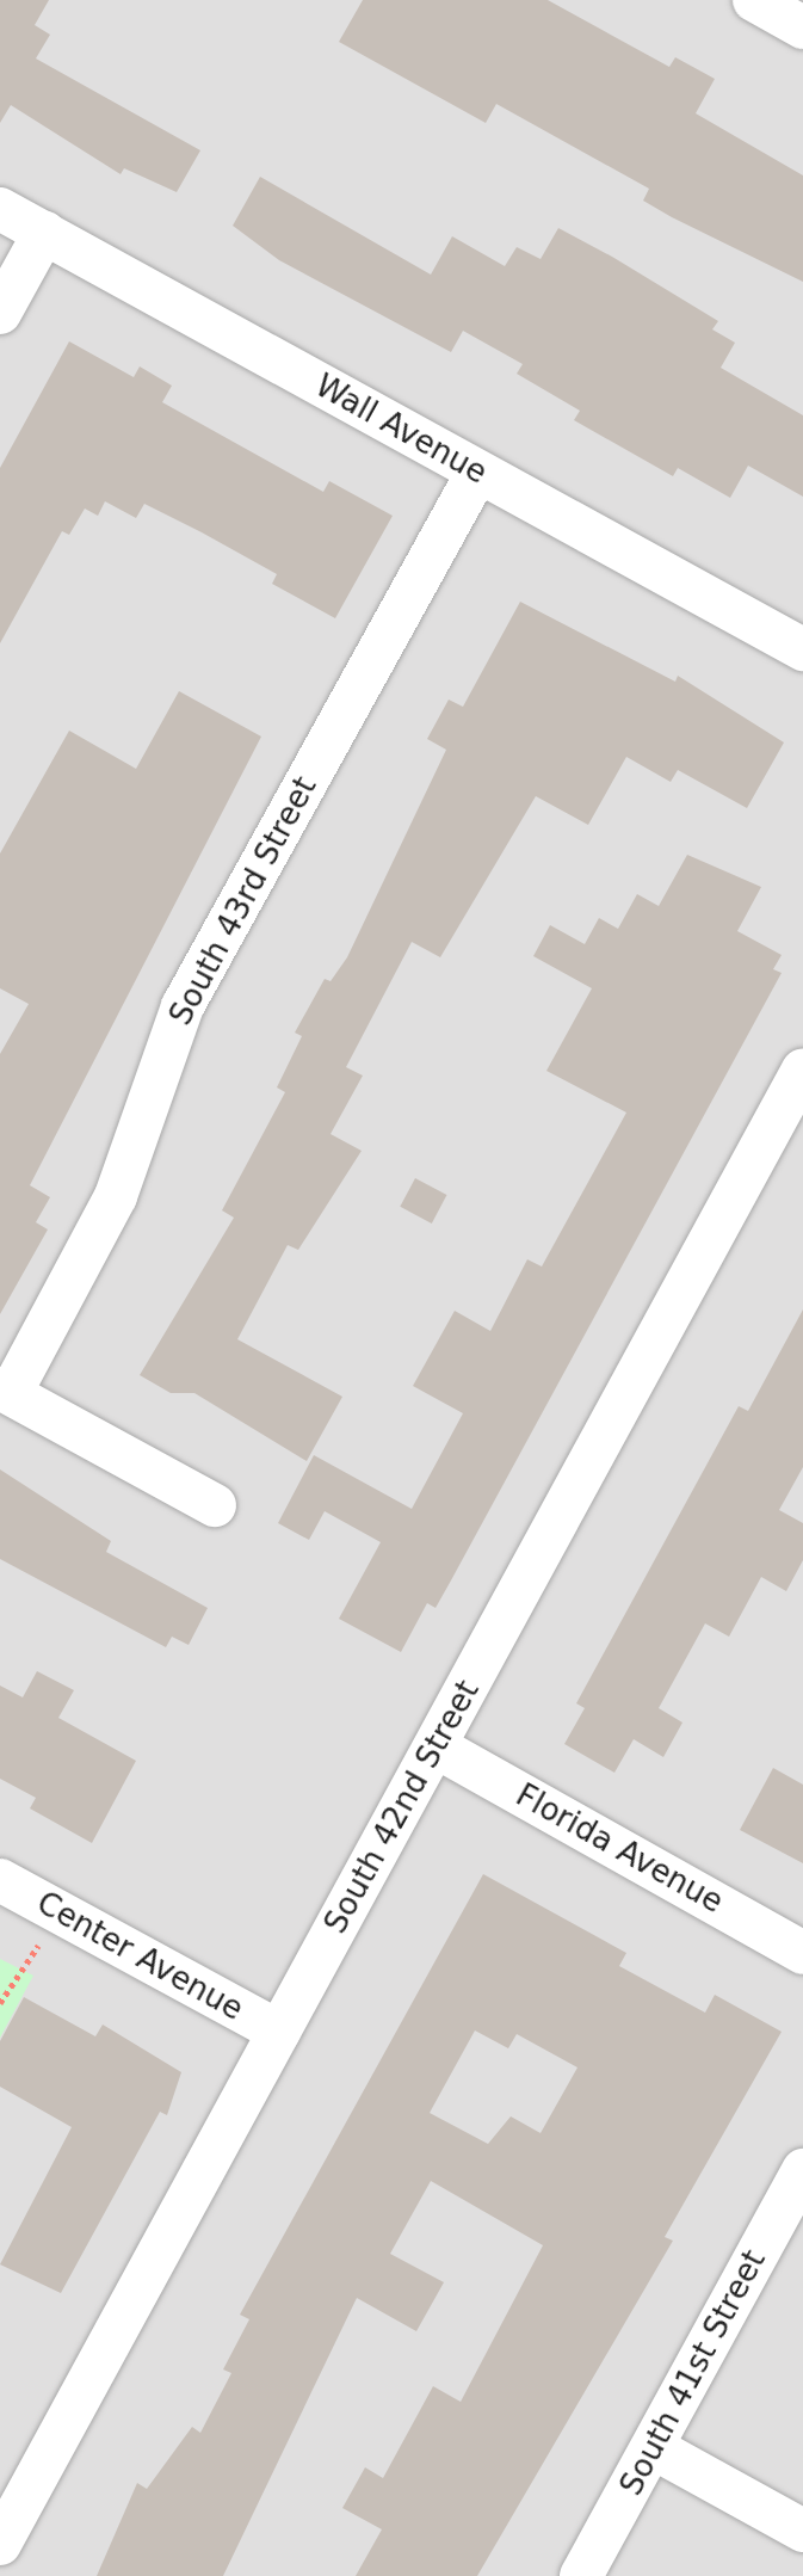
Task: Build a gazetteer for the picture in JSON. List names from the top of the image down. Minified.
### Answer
{"streets":{"street":["Wall Avenue","South 43rd Street","South 42nd Street","Florida Avenue","Center Avenue","South 41st Street"]},"crossings":[["Wall Avenue","South 43rd Street"],["South 42nd Street","Florida Avenue"],["South 42nd Street","Center Avenue"]]}
